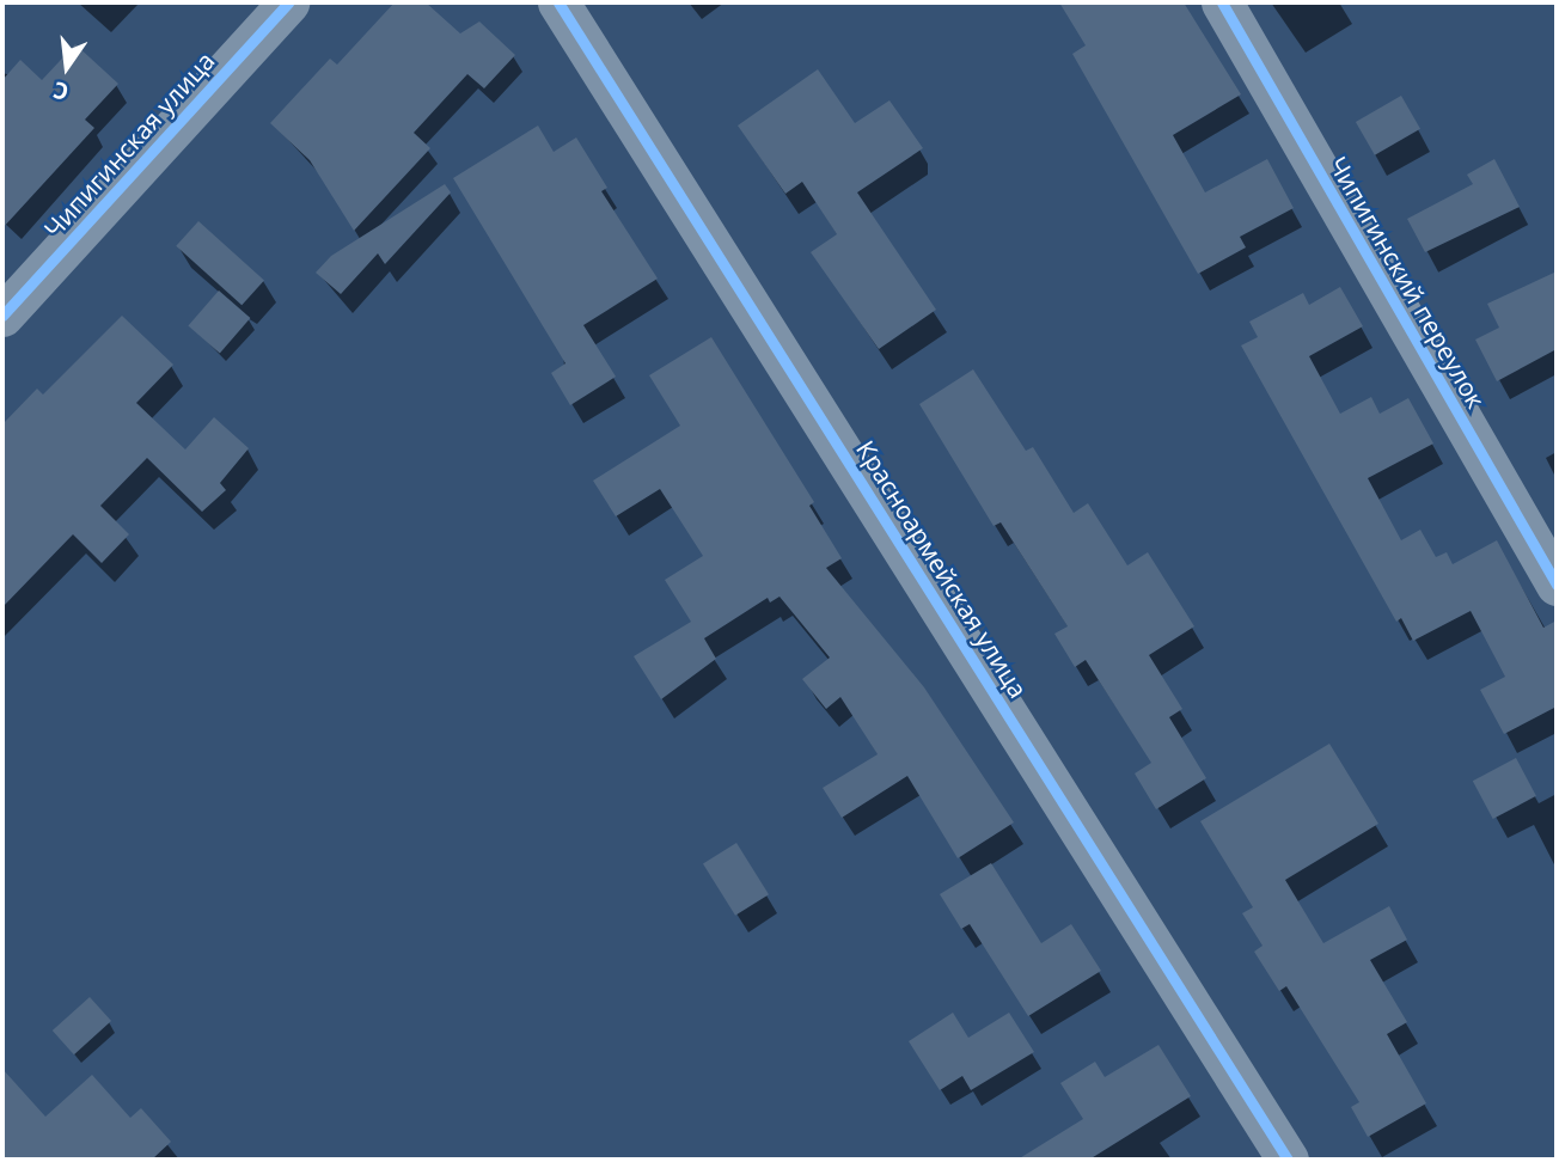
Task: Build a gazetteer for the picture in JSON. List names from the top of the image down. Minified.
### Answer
{"streets":{"street":["Чипигинская улица","Чипигинский переулок","Красноармейская улица"]},"north":"bottom"}
